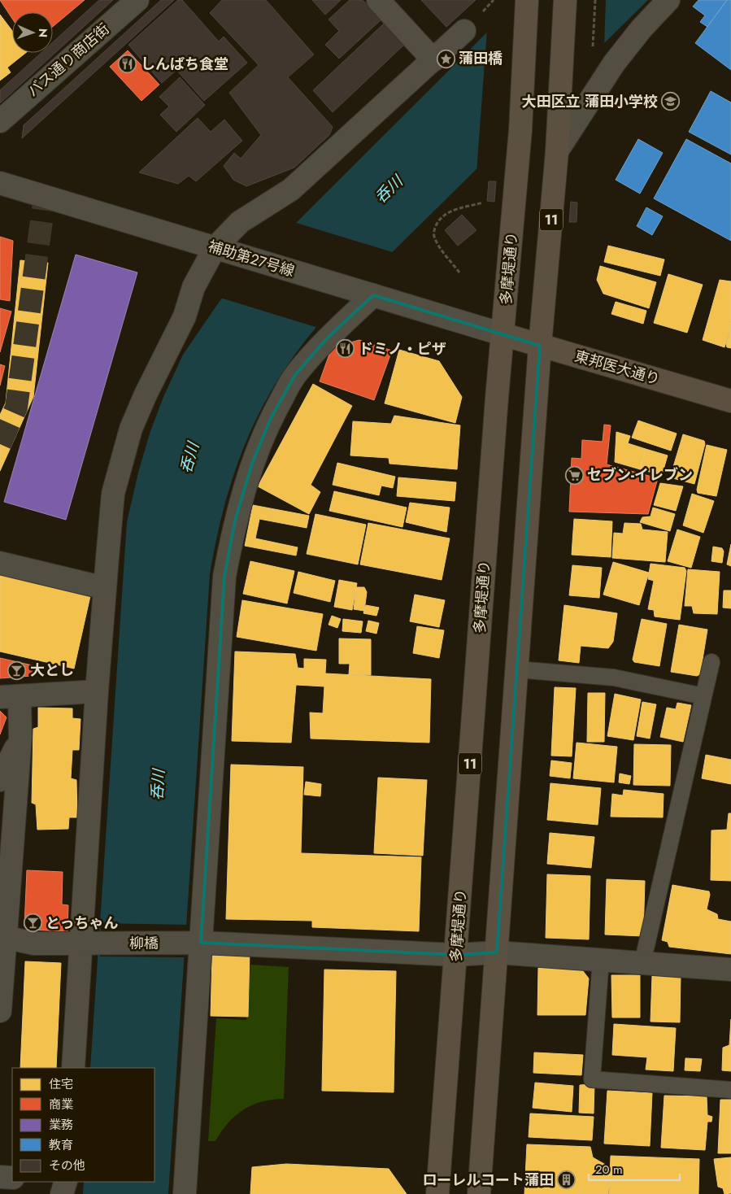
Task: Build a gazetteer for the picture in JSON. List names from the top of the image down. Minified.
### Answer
{"streets":{"main road":["11","多摩堤通り","東邦医大通り"],"street":["バス通り商店街","補助第27号線","柳橋"]},"crossings":[["11","東邦医大通り"],["11","柳橋"],["補助第27号線","多摩堤通り"],["補助第27号線","東邦医大通り"],["多摩堤通り","東邦医大通り"],["多摩堤通り","柳橋"]],"water":["呑川"],"places":{"place":["蒲田橋"],"restaurant":["しんぱち食堂","ドミノ・ピザ"],"school or university":["大田区立 蒲田小学校"],"supermarket":["セブン-イレブン"],"bar":["大とし","とっちゃん"],"building":["ローレルコート蒲田"]},"legend":["住宅","商業","業務","教育","その他"],"scale_bar":"20 m","north":"right"}
